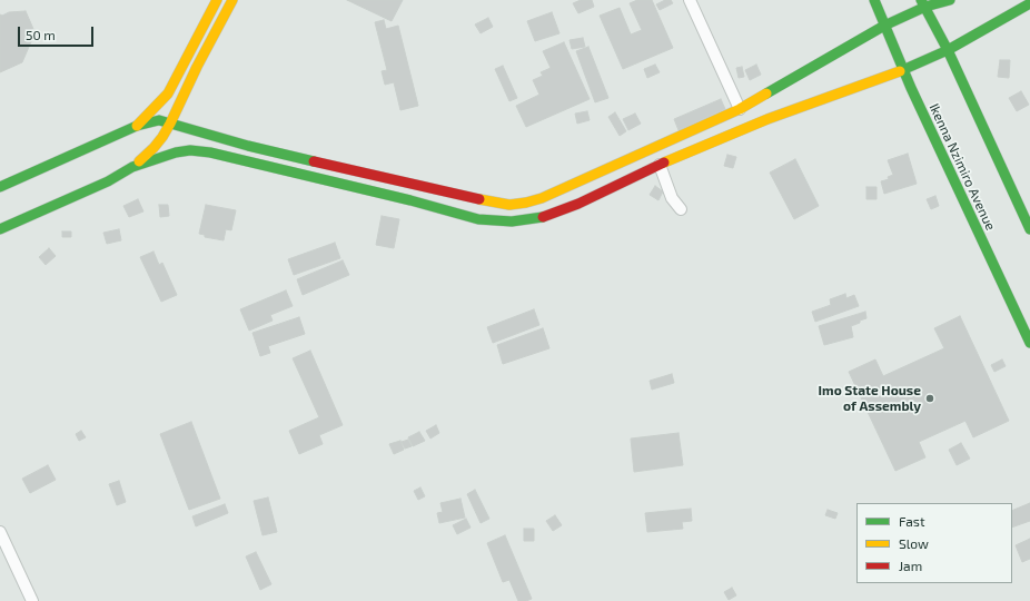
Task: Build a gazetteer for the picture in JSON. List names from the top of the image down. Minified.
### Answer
{"streets":{"street":["Ikenna Nzimiro Avenue"]},"places":["Imo State House of Assembly"],"legend":["Fast","Slow","Jam"],"scale_bar":"50 m"}
